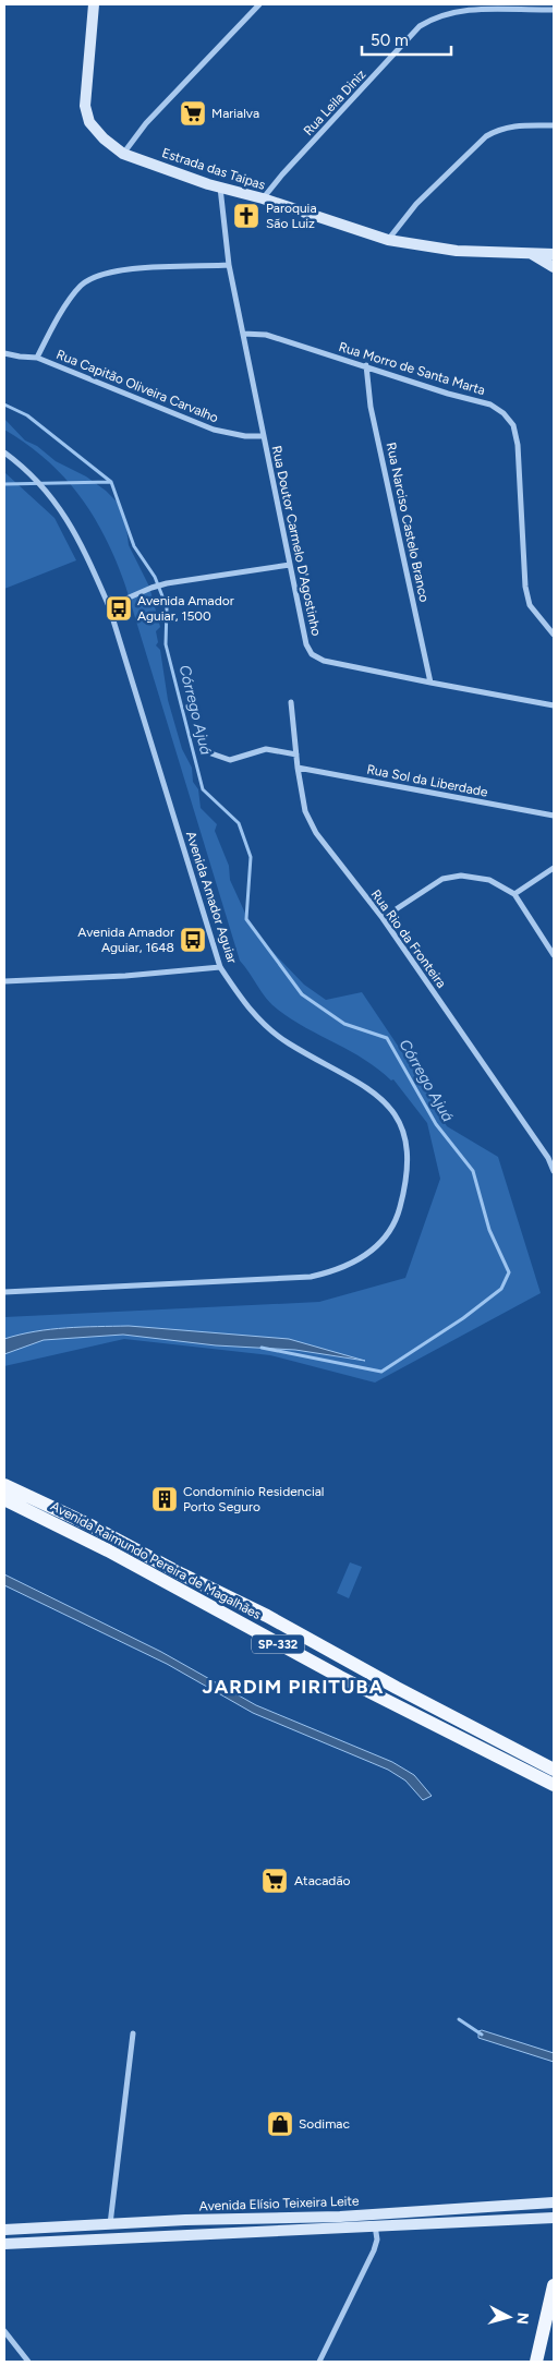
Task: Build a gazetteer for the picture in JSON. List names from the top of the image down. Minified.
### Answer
{"streets":{"main road":["Estrada das Taipas","Avenida Raimundo Pereira de Magalhães","SP-332","Avenida Elísio Teixeira Leite"],"street":["Rua Leila Diniz","Rua Morro de Santa Marta","Rua Capitão Oliveira Carvalho","Rua Narciso Castelo Branco","Rua Doutor Carmelo D'Agostinho","Rua Sol da Liberdade","Avenida Amador Aguiar","Rua Rio da Fronteira"]},"crossings":[["Rua Leila Diniz","Estrada das Taipas"],["Estrada das Taipas","Rua Doutor Carmelo D'Agostinho"],["Rua Morro de Santa Marta","Rua Narciso Castelo Branco"],["Rua Morro de Santa Marta","Rua Doutor Carmelo D'Agostinho"],["Rua Capitão Oliveira Carvalho","Rua Doutor Carmelo D'Agostinho"],["Rua Narciso Castelo Branco","Rua Doutor Carmelo D'Agostinho"],["Rua Sol da Liberdade","Rua Rio da Fronteira"]],"districts":["JARDIM PIRITUBA"],"water":["Córrego Ajuá"],"places":{"supermarket":["Marialva","Atacadão"],"church":["Paroquia São Luiz"],"bus stop":["Avenida Amador Aguiar, 1500","Avenida Amador Aguiar, 1648"],"building":["Condomínio Residencial Porto Seguro"],"shop":["Sodimac"]},"scale_bar":"50 m","north":"right"}
